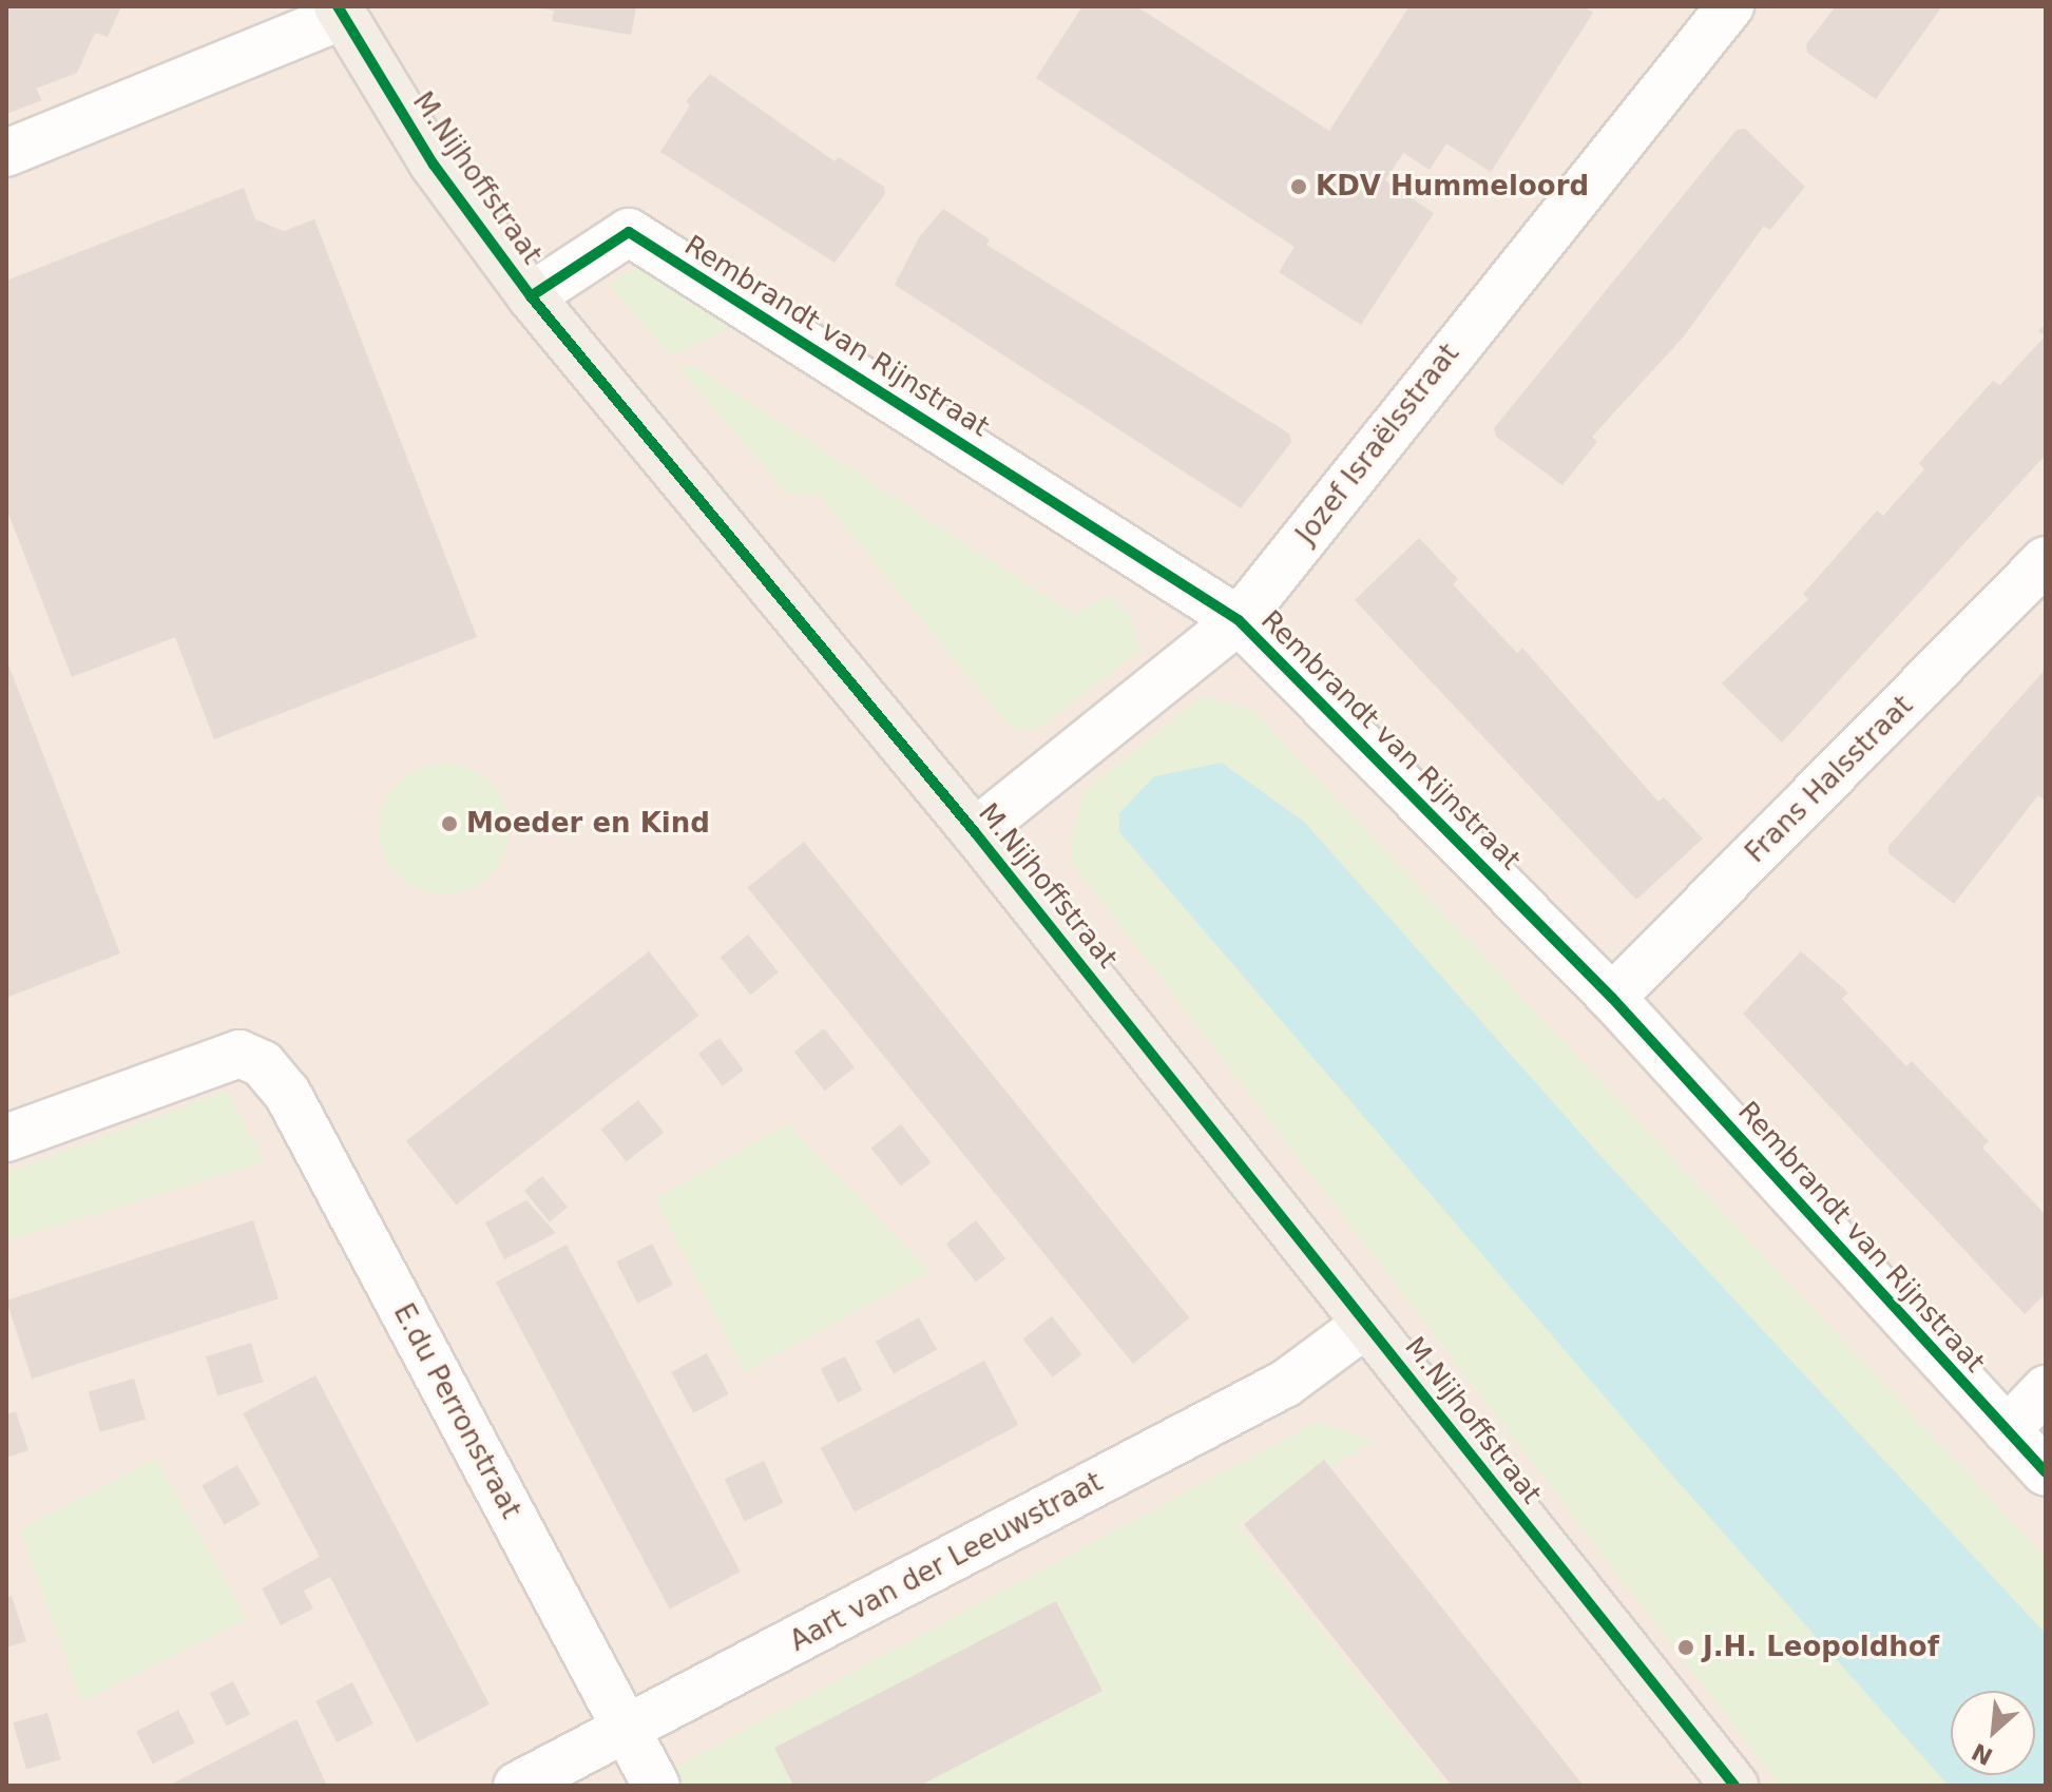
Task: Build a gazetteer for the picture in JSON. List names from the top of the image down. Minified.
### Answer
{"streets":{"main road":["M.Nijhoffstraat"],"street":["Rembrandt van Rijnstraat","Jozef Israëlsstraat","Frans Halsstraat","E.du Perronstraat","Aart van der Leeuwstraat"]},"crossings":[["M.Nijhoffstraat","Rembrandt van Rijnstraat"],["M.Nijhoffstraat","Jozef Israëlsstraat"],["M.Nijhoffstraat","Aart van der Leeuwstraat"],["Rembrandt van Rijnstraat","Jozef Israëlsstraat"],["Rembrandt van Rijnstraat","Frans Halsstraat"],["E.du Perronstraat","Aart van der Leeuwstraat"]],"places":["KDV Hummeloord","Moeder en Kind","J.H. Leopoldhof"],"north":"bottom left"}
